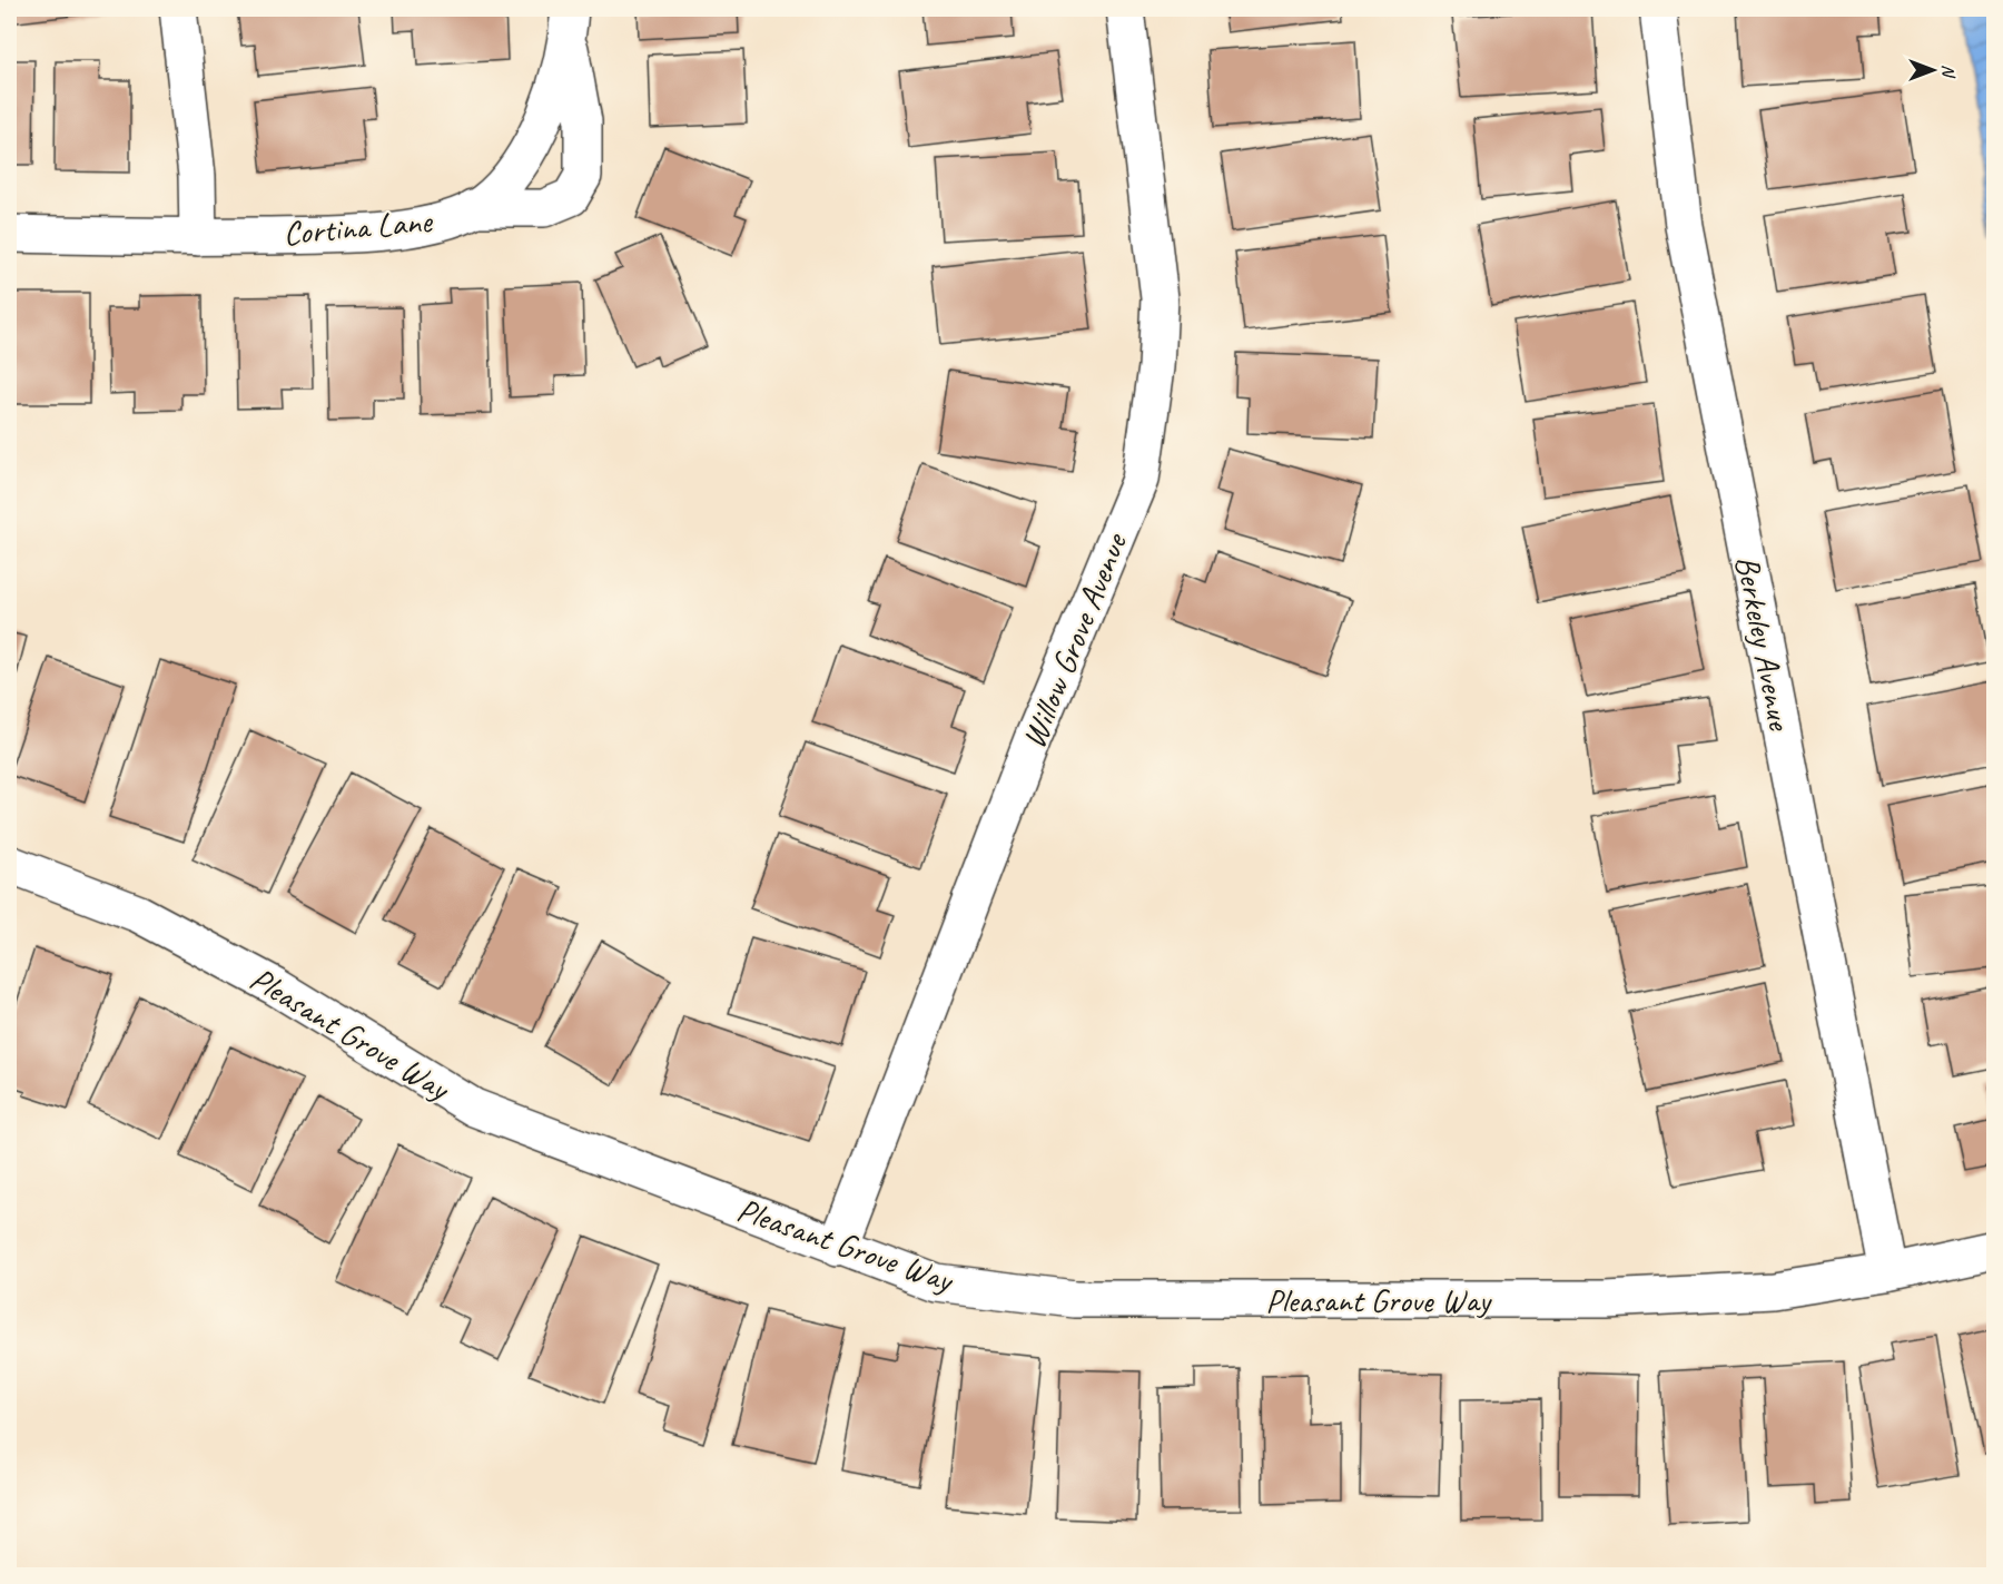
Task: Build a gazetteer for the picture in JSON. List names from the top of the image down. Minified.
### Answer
{"streets":{"street":["Cortina Lane","Willow Grove Avenue","Berkeley Avenue","Pleasant Grove Way"]},"crossings":[["Willow Grove Avenue","Pleasant Grove Way"],["Berkeley Avenue","Pleasant Grove Way"]],"north":"right"}
